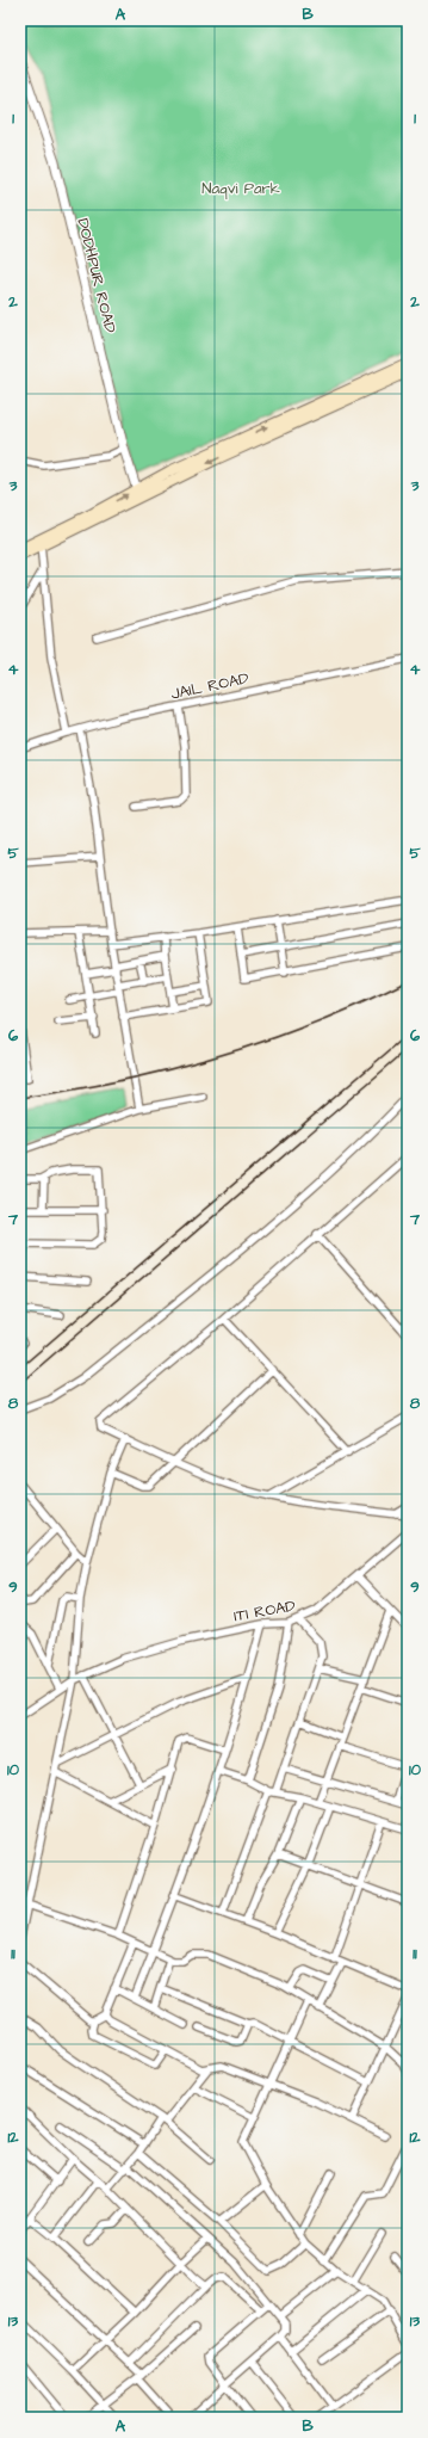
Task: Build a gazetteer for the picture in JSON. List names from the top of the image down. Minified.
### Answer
{"streets":{"street":["DODHPUR ROAD","JAIL ROAD","ITI ROAD"]},"parks":["Naqvi Park"],"grid":{"columns":["A","B"],"rows":["1","2","3","4","5","6","7","8","9","10","11","12","13"]}}
